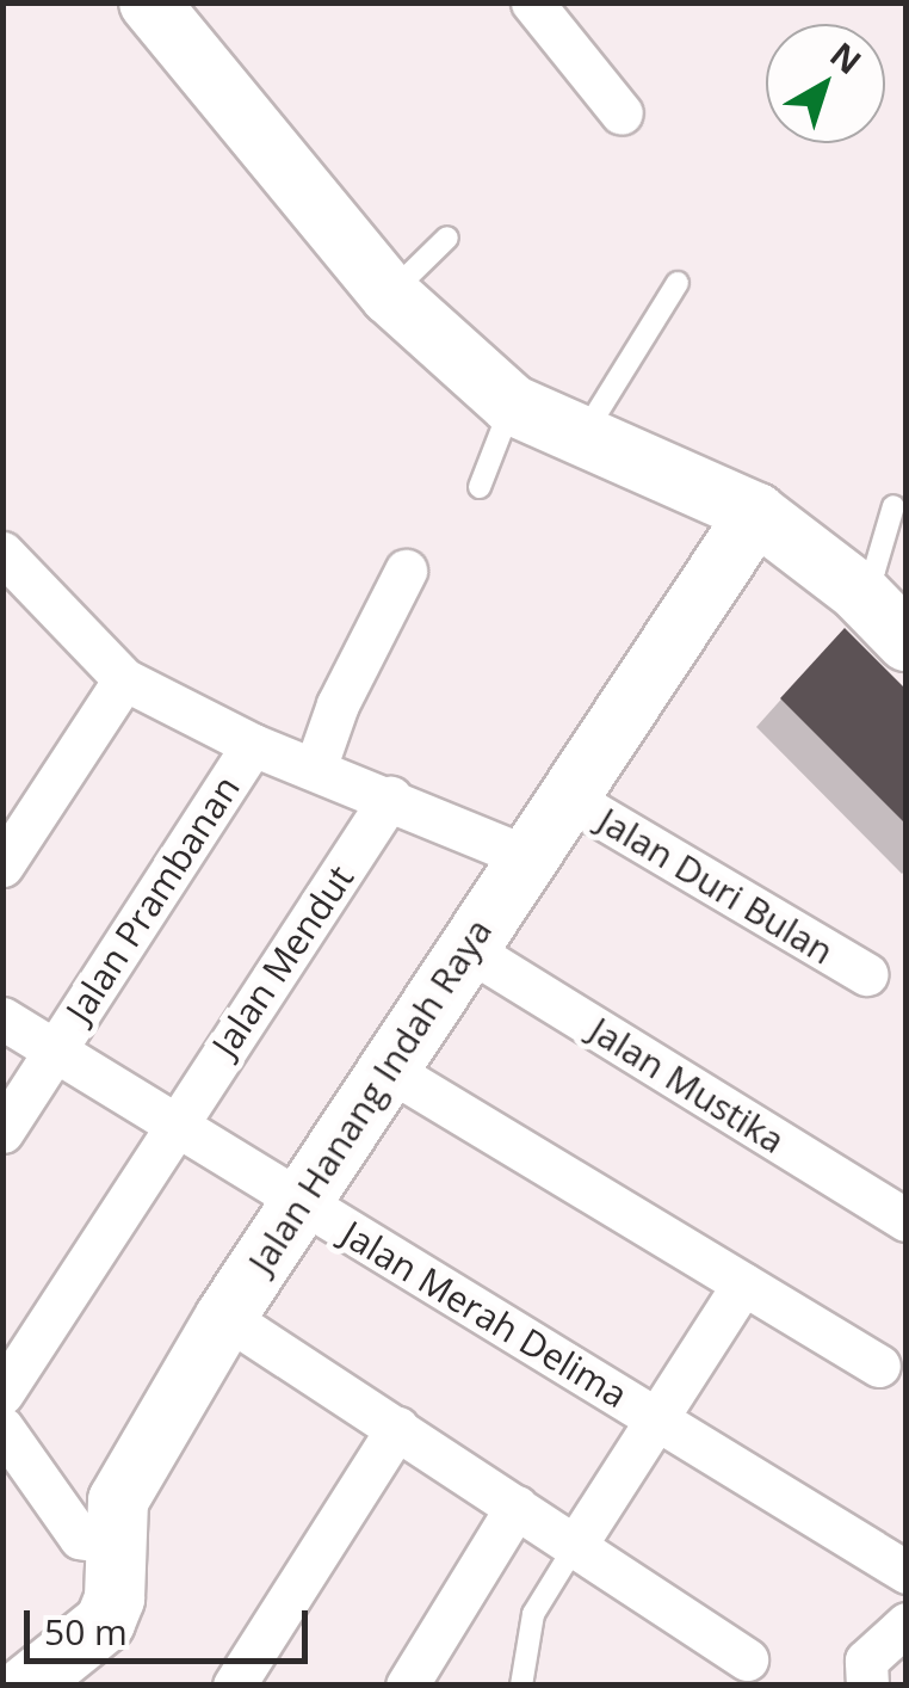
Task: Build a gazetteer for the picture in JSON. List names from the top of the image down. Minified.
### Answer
{"streets":{"street":["Jalan Duri Bulan","Jalan Prambanan","Jalan Mendut","Jalan Mustika","Jalan Hanang Indah Raya","Jalan Merah Delima"]},"crossings":[["Jalan Duri Bulan","Jalan Hanang Indah Raya"],["Jalan Prambanan","Jalan Merah Delima"],["Jalan Mendut","Jalan Merah Delima"],["Jalan Mustika","Jalan Hanang Indah Raya"],["Jalan Hanang Indah Raya","Jalan Merah Delima"]],"scale_bar":"50 m","north":"top right"}
